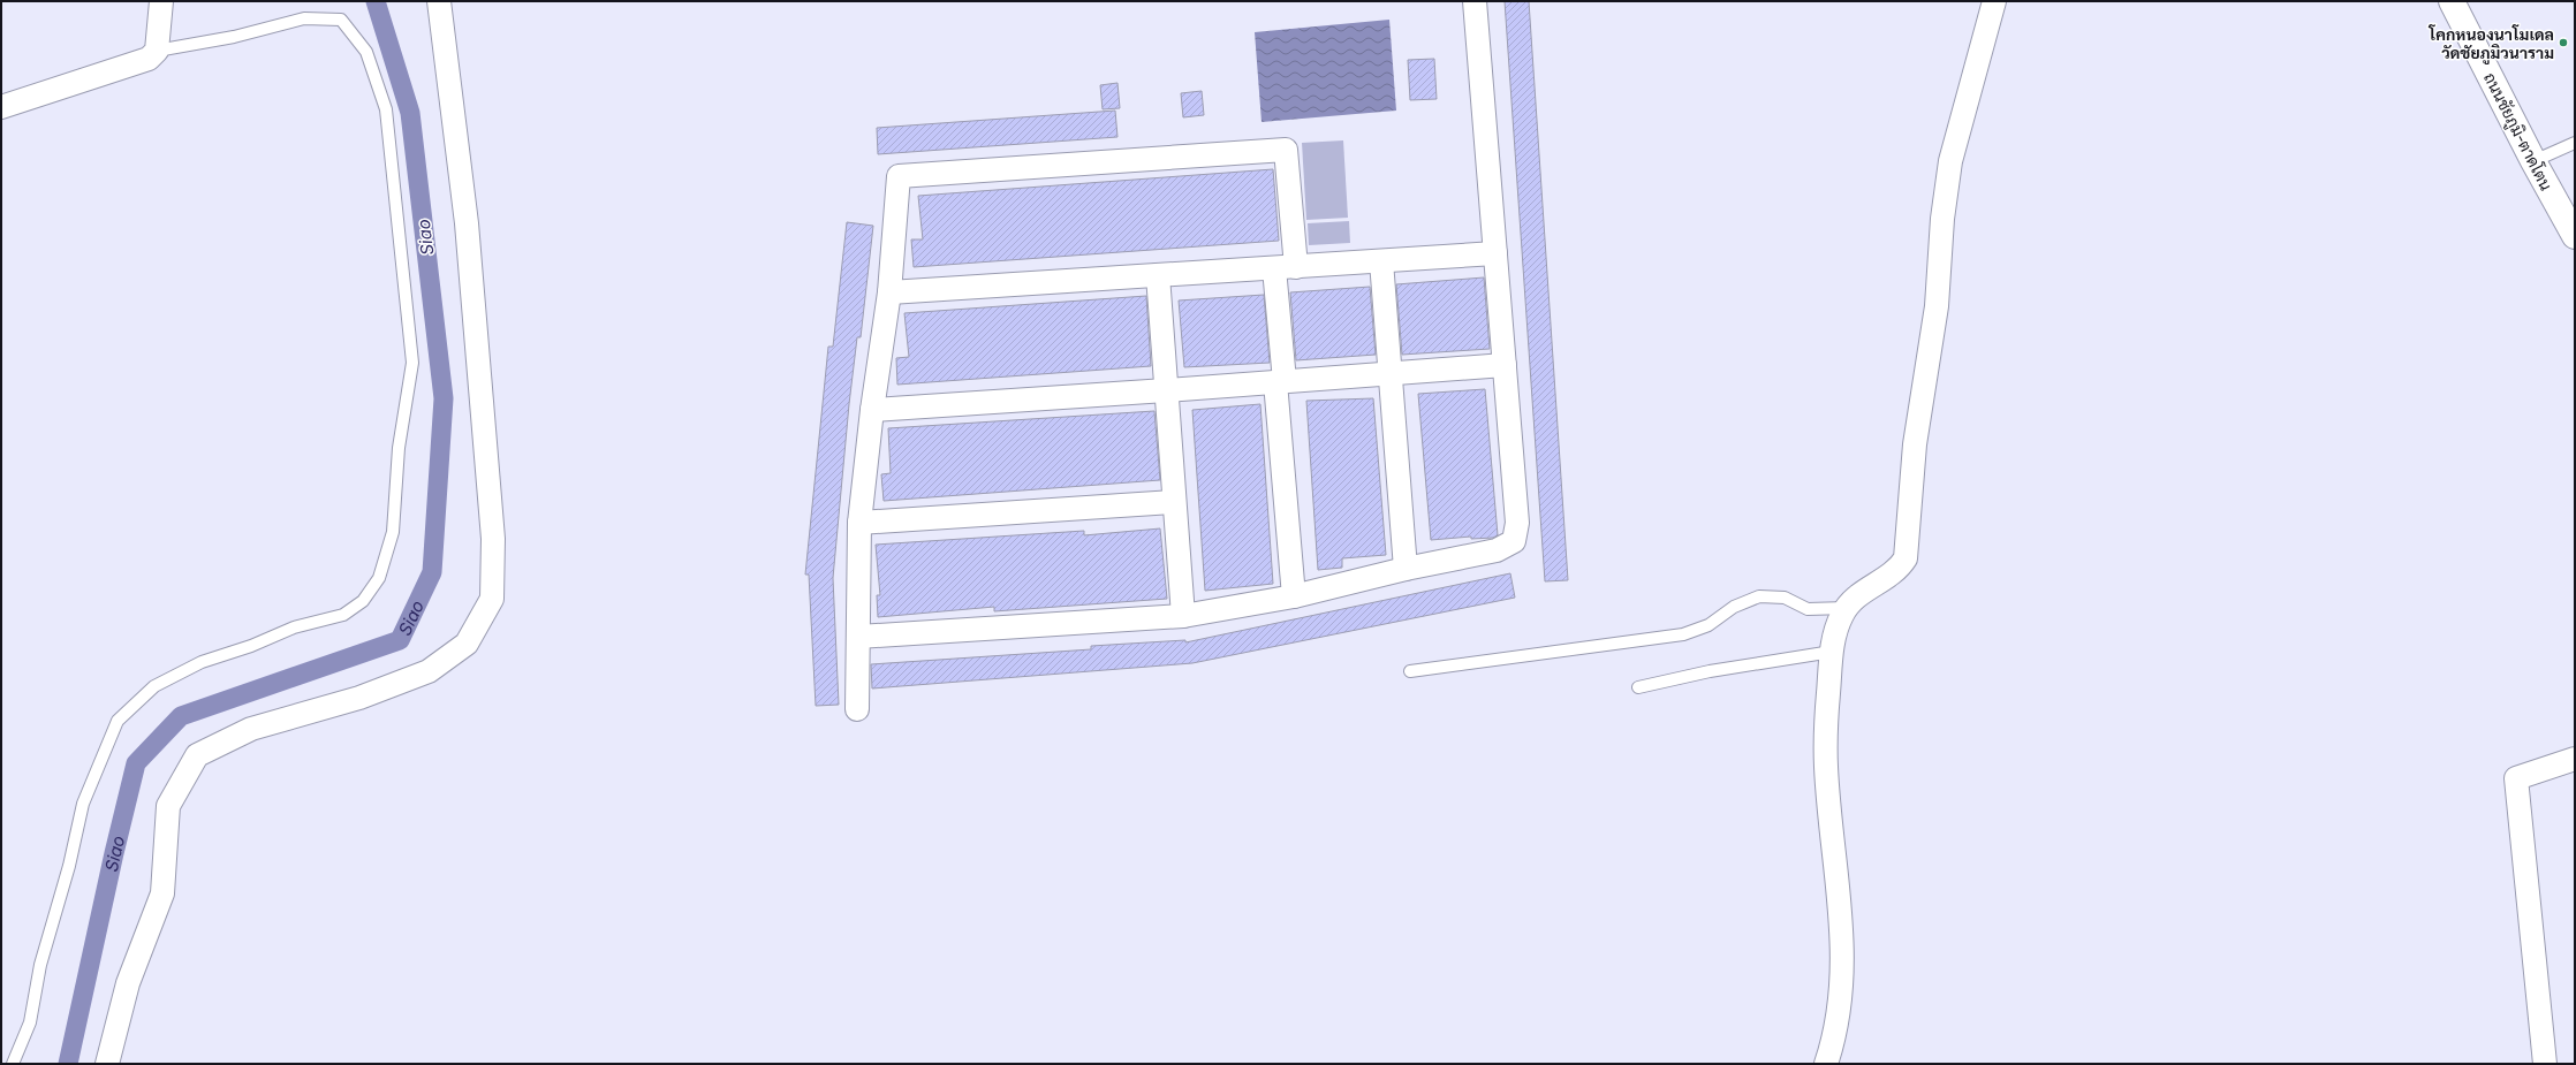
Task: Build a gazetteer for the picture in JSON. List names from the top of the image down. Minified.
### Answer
{"streets":{"main road":["ถนนชัยภูมิ-ตาดโตน"]},"water":["Siao"],"places":["โคกหนองนาโมเดล วัดชัยภูมิวนาราม"]}
